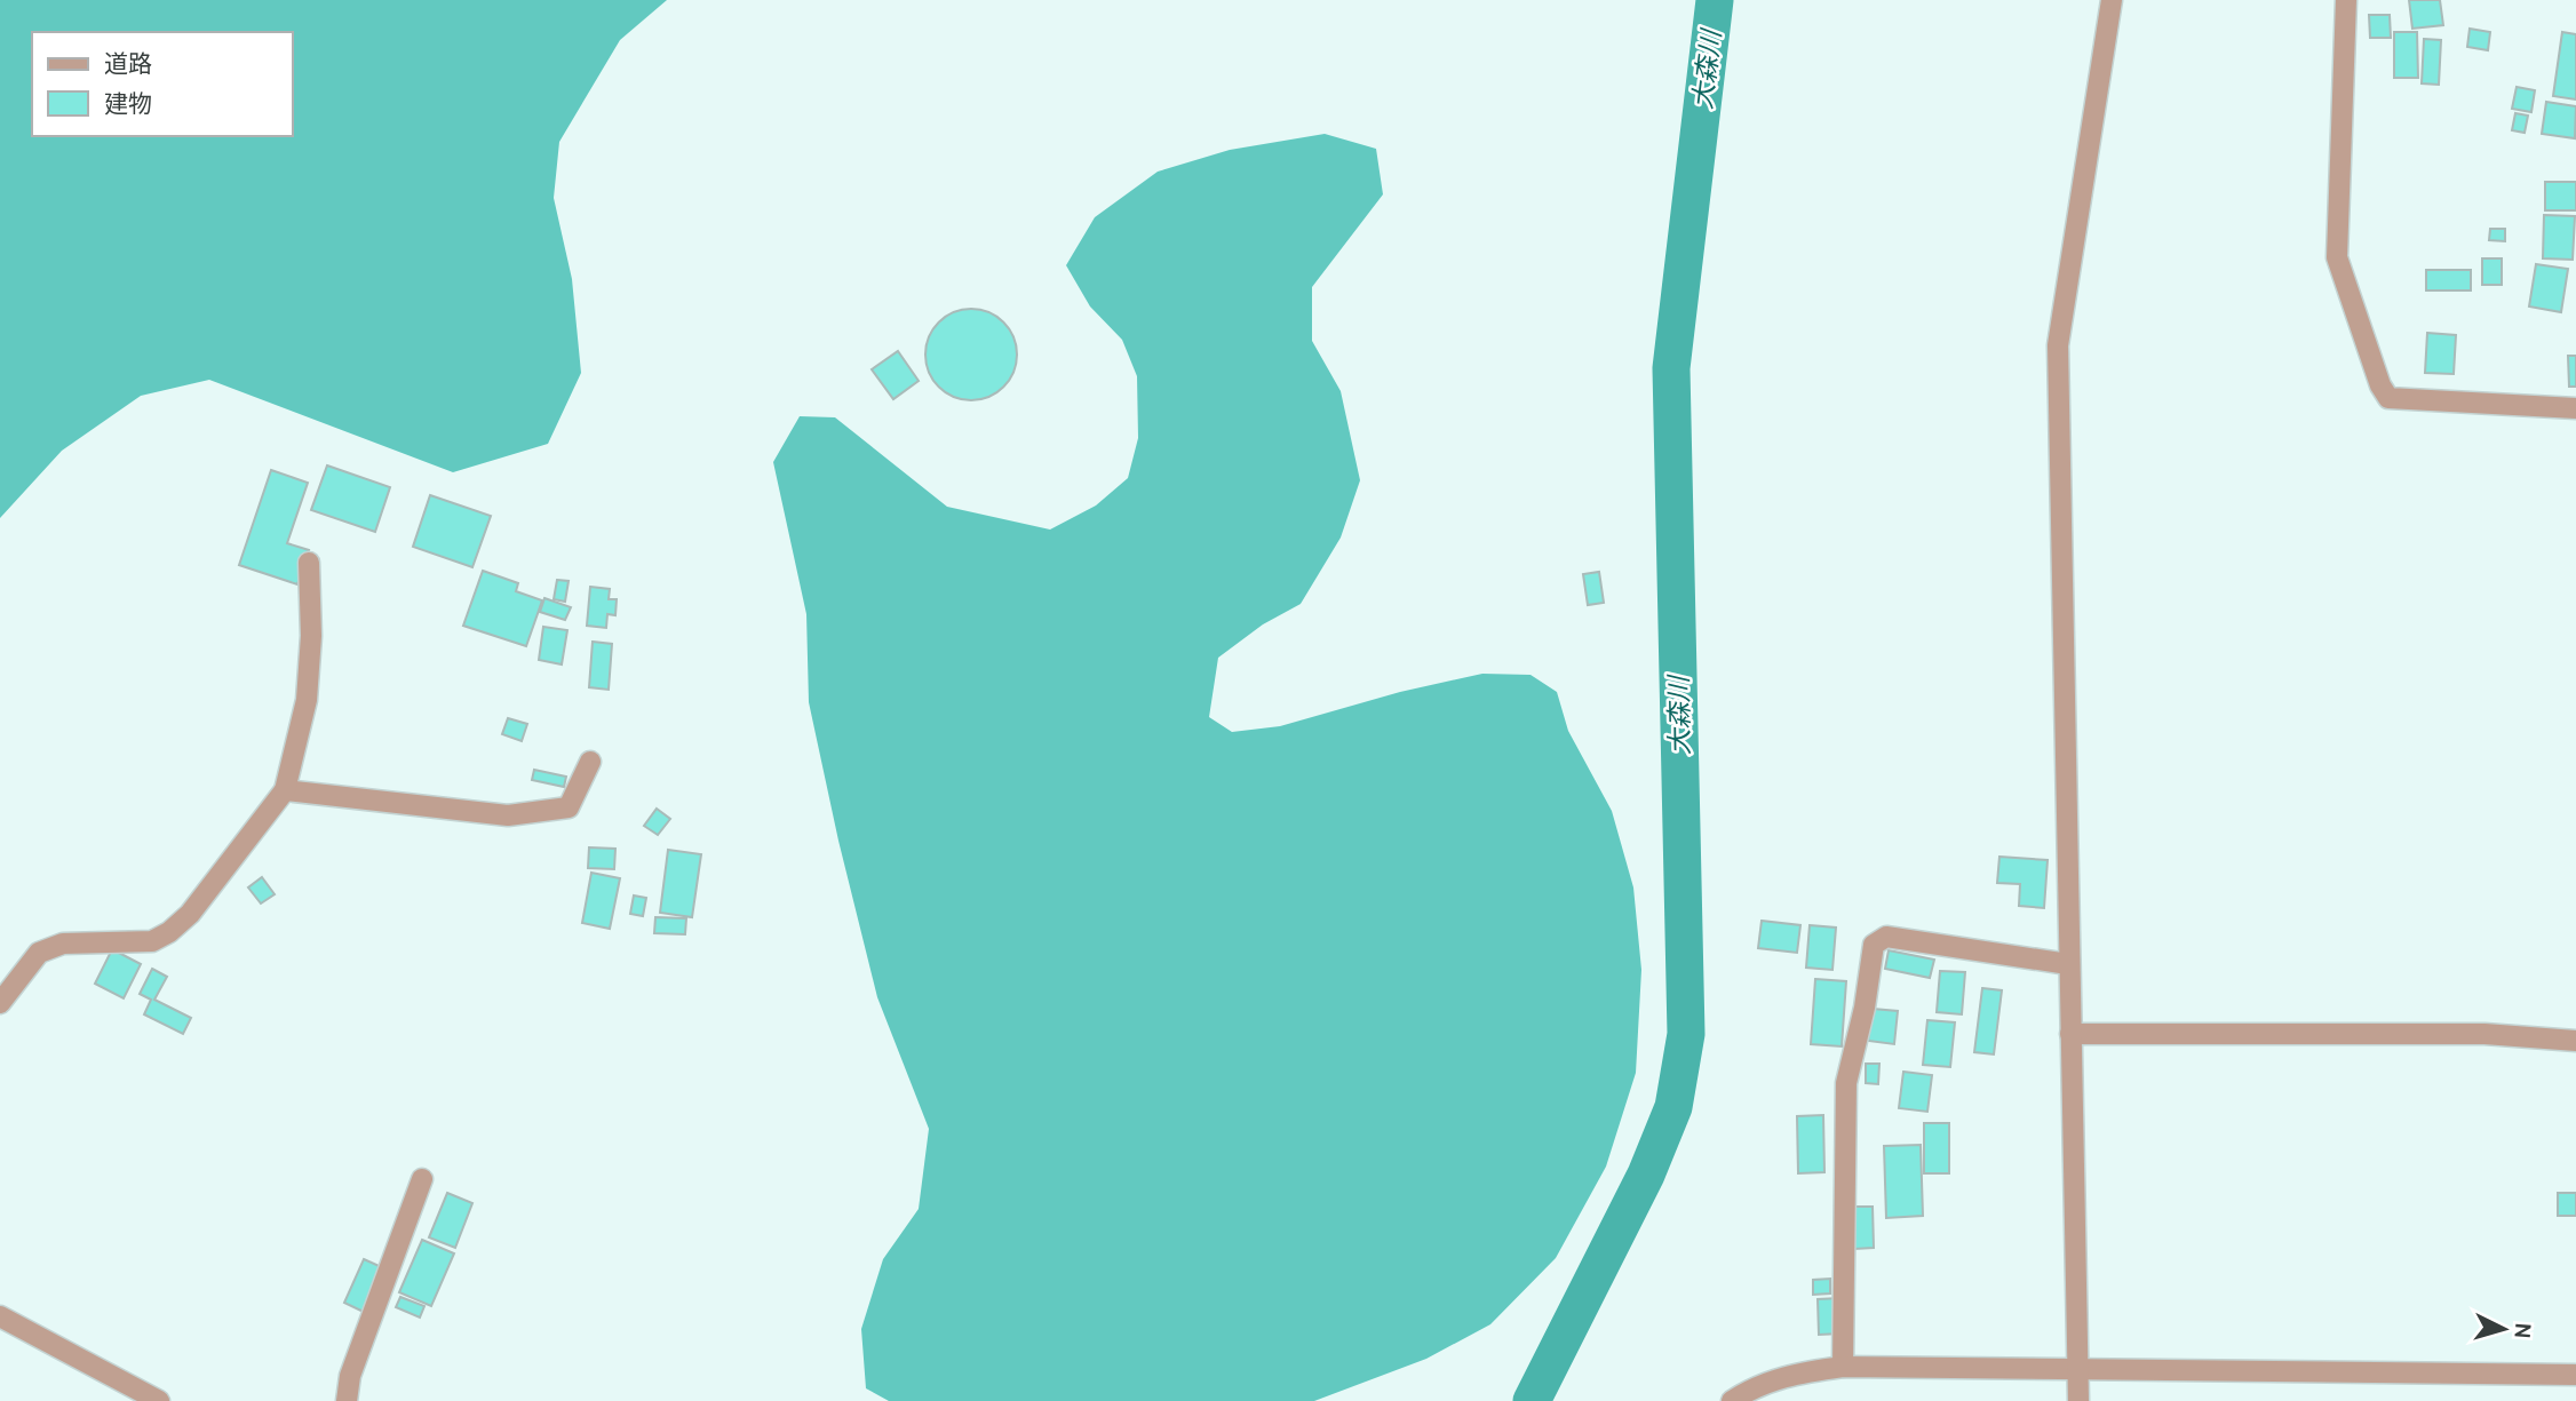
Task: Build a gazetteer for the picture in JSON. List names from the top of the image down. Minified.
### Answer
{"water":["大森川"],"legend":["道路","建物"],"north":"right"}
